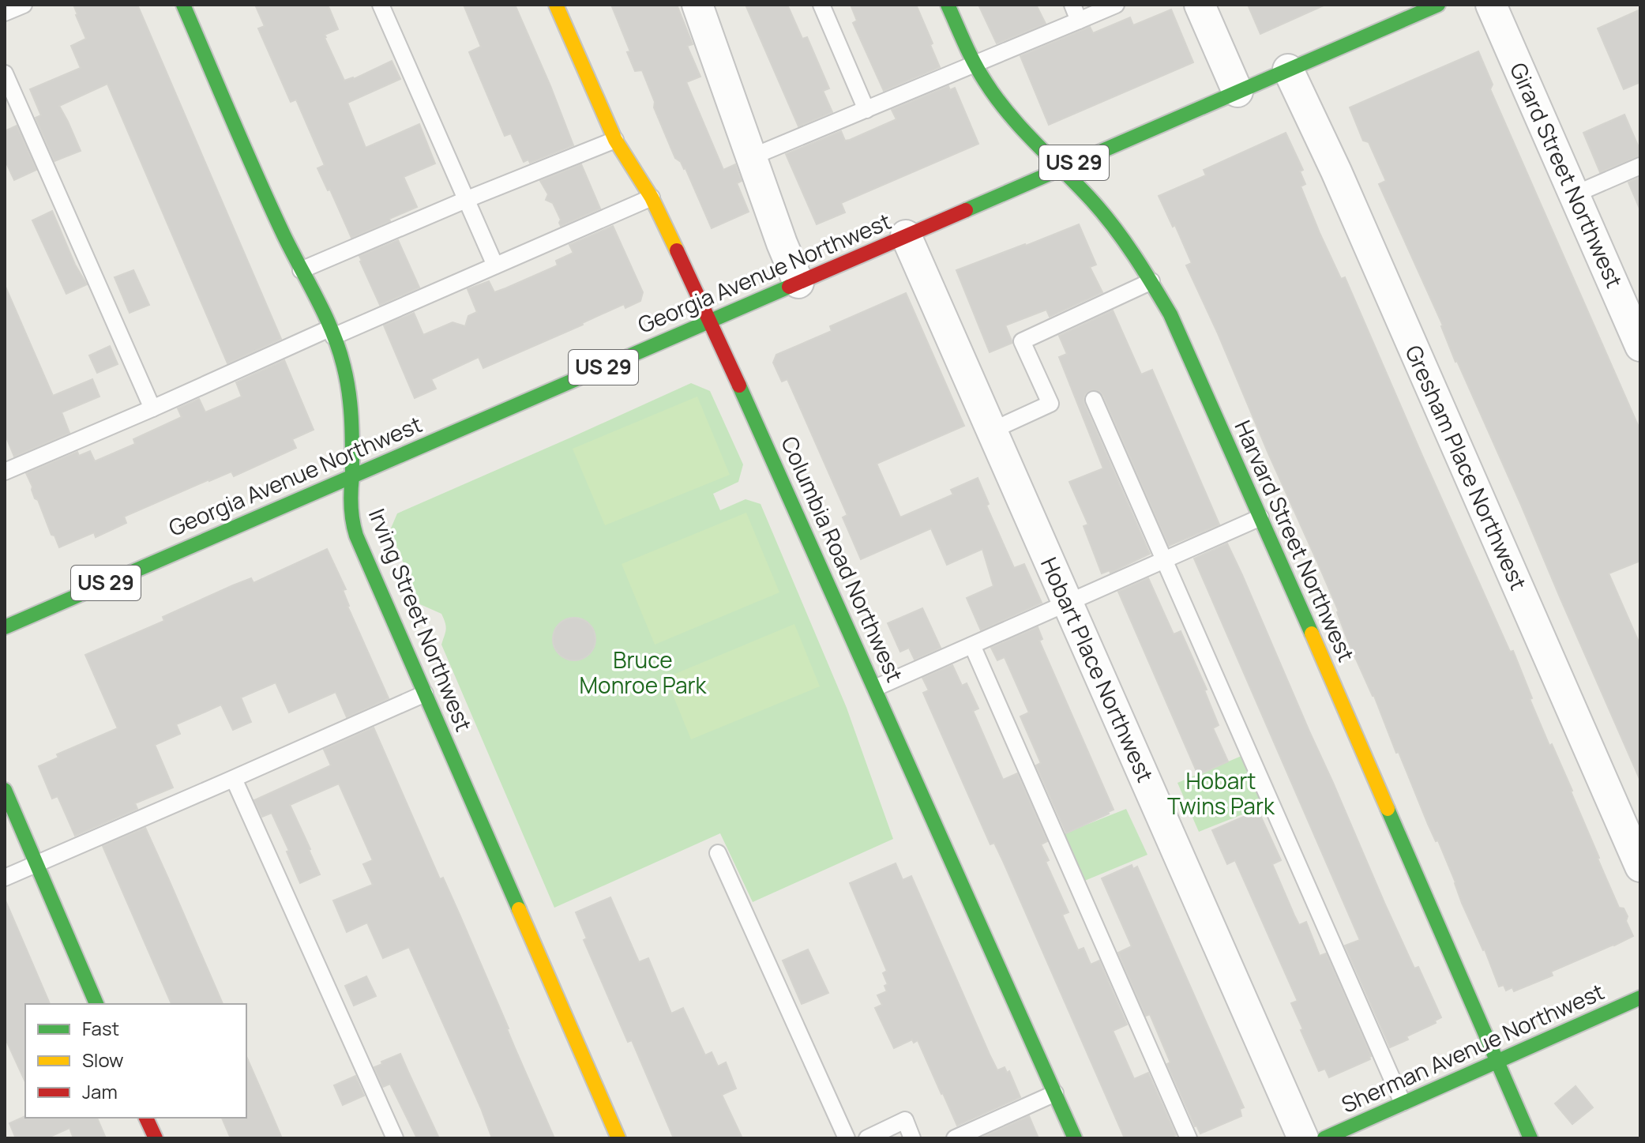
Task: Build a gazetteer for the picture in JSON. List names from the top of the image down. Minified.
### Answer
{"streets":{"main road":["US 29","Georgia Avenue Northwest","Harvard Street Northwest","Columbia Road Northwest","Irving Street Northwest","Sherman Avenue Northwest"],"street":["Girard Street Northwest","Gresham Place Northwest","Hobart Place Northwest"]},"crossings":[["Georgia Avenue Northwest","Gresham Place Northwest"],["Georgia Avenue Northwest","Harvard Street Northwest"],["Georgia Avenue Northwest","Columbia Road Northwest"],["Georgia Avenue Northwest","Irving Street Northwest"],["Georgia Avenue Northwest","Hobart Place Northwest"],["Harvard Street Northwest","Sherman Avenue Northwest"]],"parks":["Bruce Monroe Park","Hobart Twins Park"],"legend":["Fast","Slow","Jam"]}
